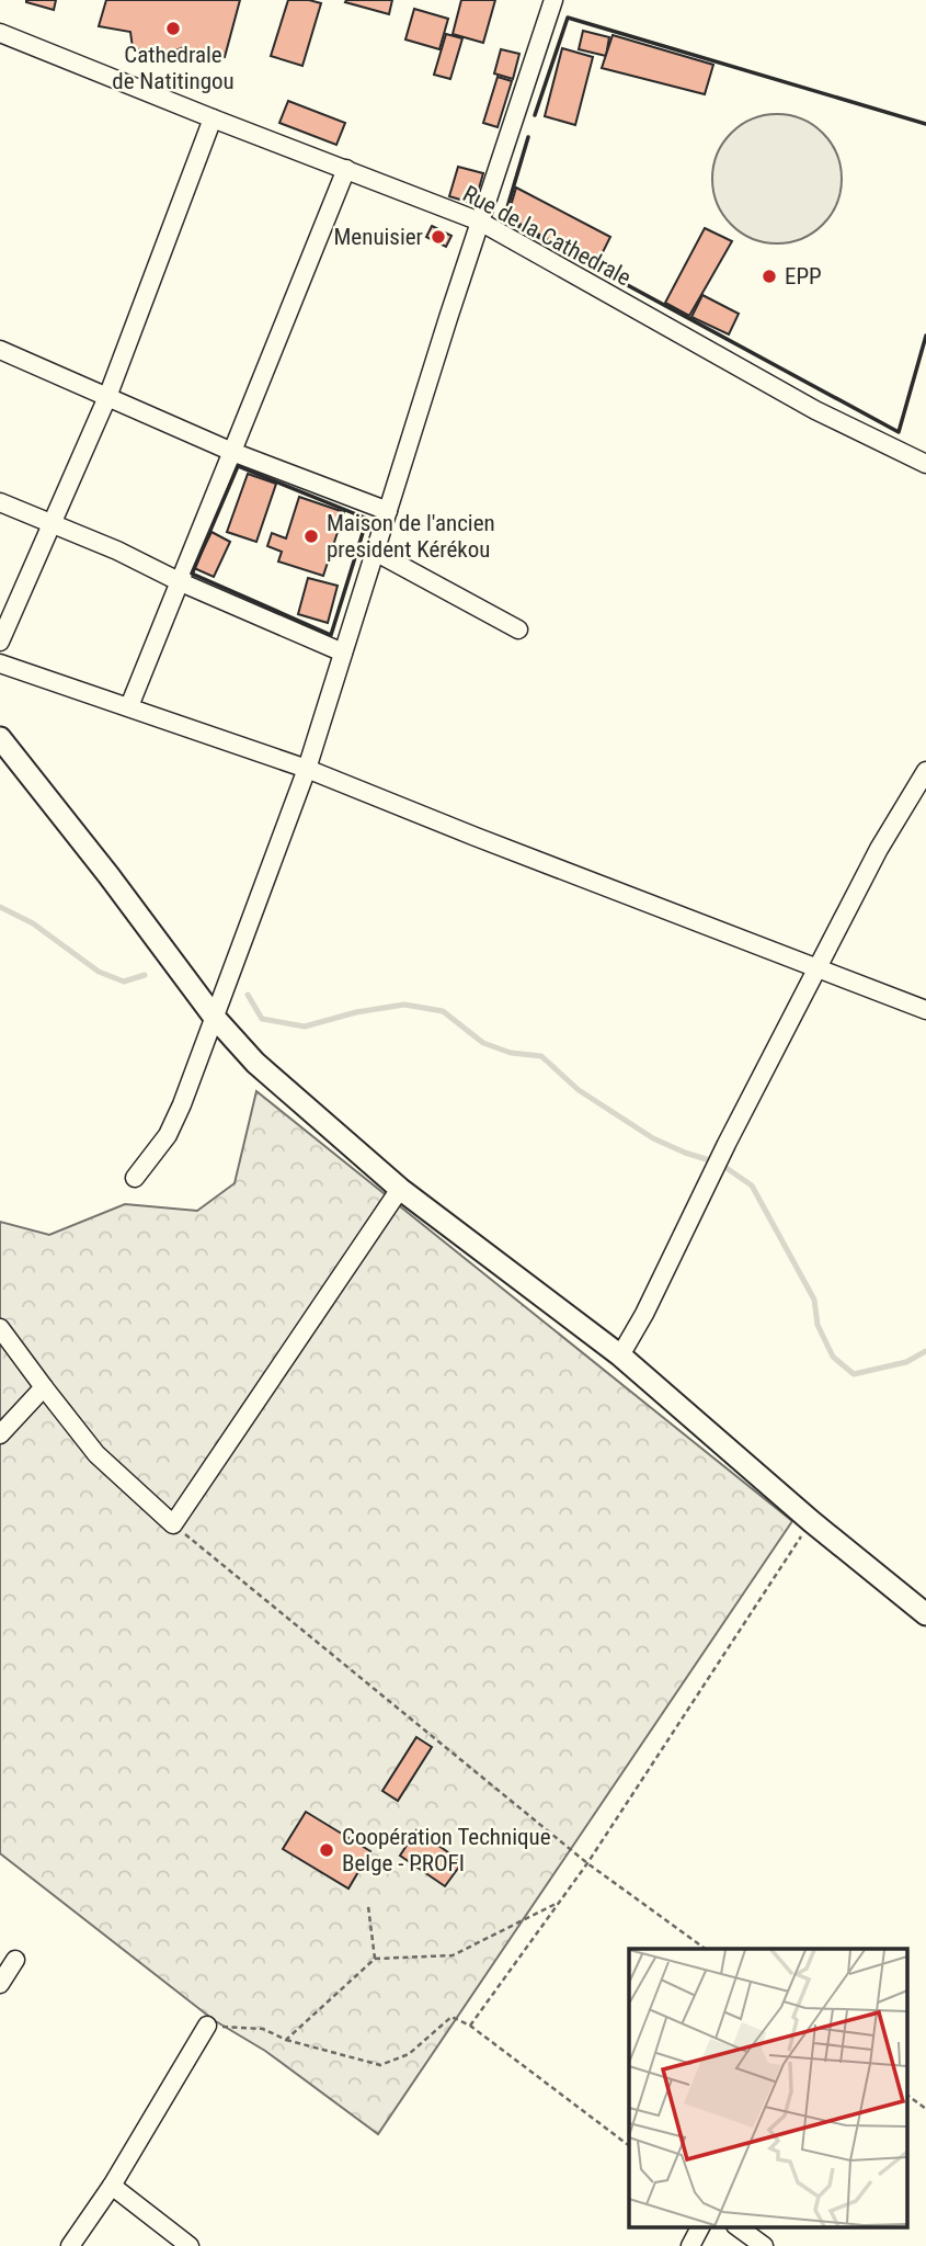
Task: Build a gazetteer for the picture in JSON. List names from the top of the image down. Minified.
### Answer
{"streets":{"street":["Rue de la Cathedrale"]},"places":["Cathedrale de Natitingou","Menuisier","EPP","Maison de l'ancien president Kérékou","Coopération Technique Belge - PROFI"]}
